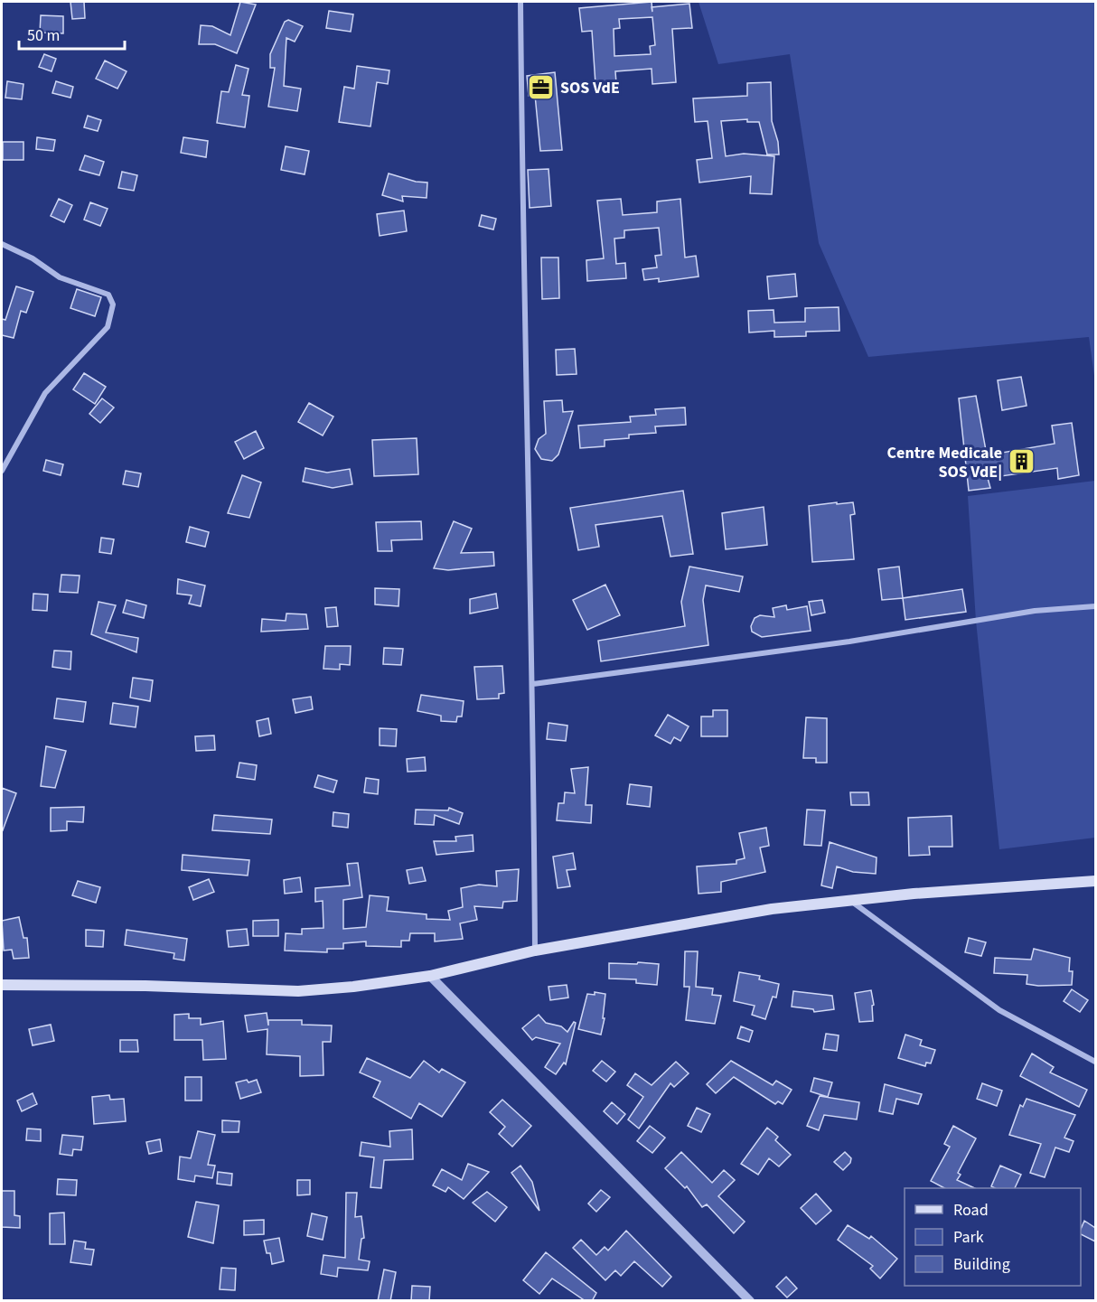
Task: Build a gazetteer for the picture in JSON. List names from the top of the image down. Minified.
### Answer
{"places":{"office":["SOS VdE"],"building":["Centre Medicale SOS VdE|"]},"legend":["Road","Park","Building"],"scale_bar":"50 m"}
